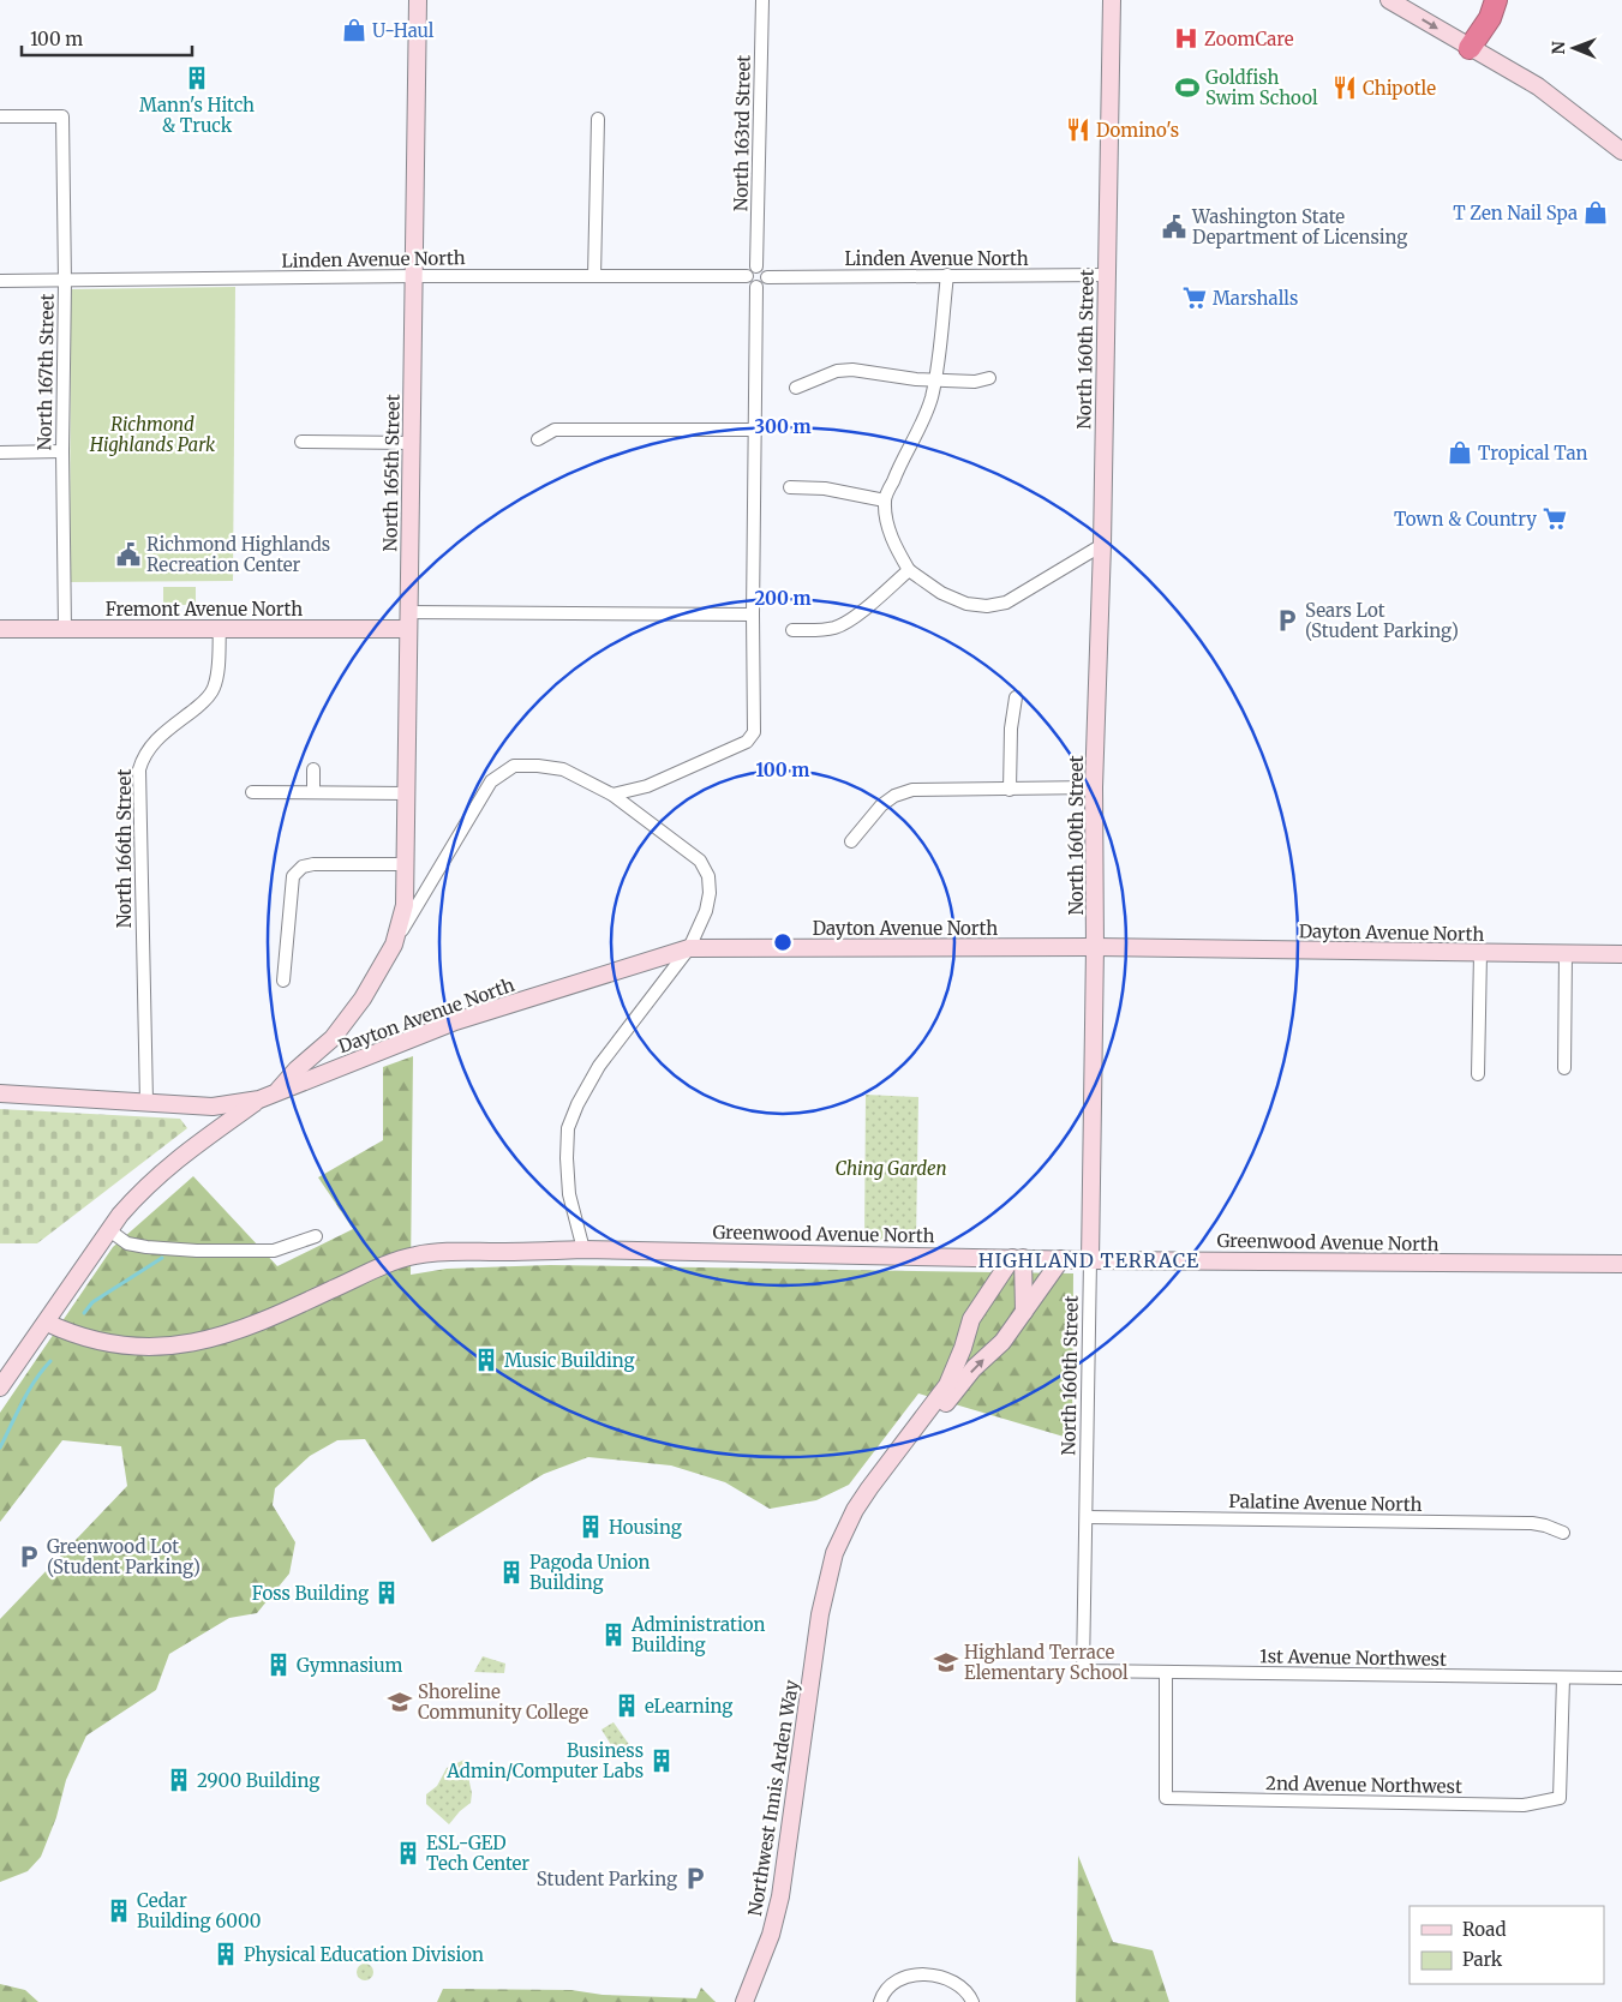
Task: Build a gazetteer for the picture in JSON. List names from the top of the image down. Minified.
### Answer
{"streets":{"street":["North 163rd Street","Linden Avenue North","North 160th Street","North 167th Street","North 165th Street","Fremont Avenue North","North 166th Street","Dayton Avenue North","Greenwood Avenue North","Palatine Avenue North","1st Avenue Northwest","2nd Avenue Northwest","Northwest Innis Arden Way"]},"crossings":[["North 163rd Street","Linden Avenue North"],["Linden Avenue North","North 160th Street"],["Linden Avenue North","North 167th Street"],["Linden Avenue North","North 165th Street"],["North 160th Street","Dayton Avenue North"],["North 160th Street","Greenwood Avenue North"],["North 160th Street","Palatine Avenue North"],["North 160th Street","1st Avenue Northwest"],["North 167th Street","Fremont Avenue North"],["North 165th Street","Fremont Avenue North"],["North 165th Street","Dayton Avenue North"],["Fremont Avenue North","North 166th Street"],["North 166th Street","Dayton Avenue North"],["1st Avenue Northwest","2nd Avenue Northwest"]],"districts":["HIGHLAND TERRACE"],"parks":["Richmond Highlands Park","Ching Garden"],"places":{"shop":["U-Haul","T Zen Nail Spa","Tropical Tan"],"hospital":["ZoomCare"],"building":["Mann's Hitch & Truck","Music Building","Housing","Pagoda Union Building","Foss Building","Administration Building","Gymnasium","eLearning","Business Admin/Computer Labs","2900 Building","ESL-GED Tech Center","Cedar Building 6000","Physical Education Division"],"sports":["Goldfish Swim School"],"restaurant":["Chipotle","Domino's"],"public building":["Washington State Department of Licensing","Richmond Highlands Recreation Center"],"supermarket":["Marshalls","Town & Country"],"parking":["Sears Lot (Student Parking)","Greenwood Lot (Student Parking)","Student Parking"],"school or university":["Highland Terrace Elementary School","Shoreline Community College"]},"legend":["Road","Park"],"scale_bar":"100 m","north":"left","rings":["300 m","200 m","100 m"]}
